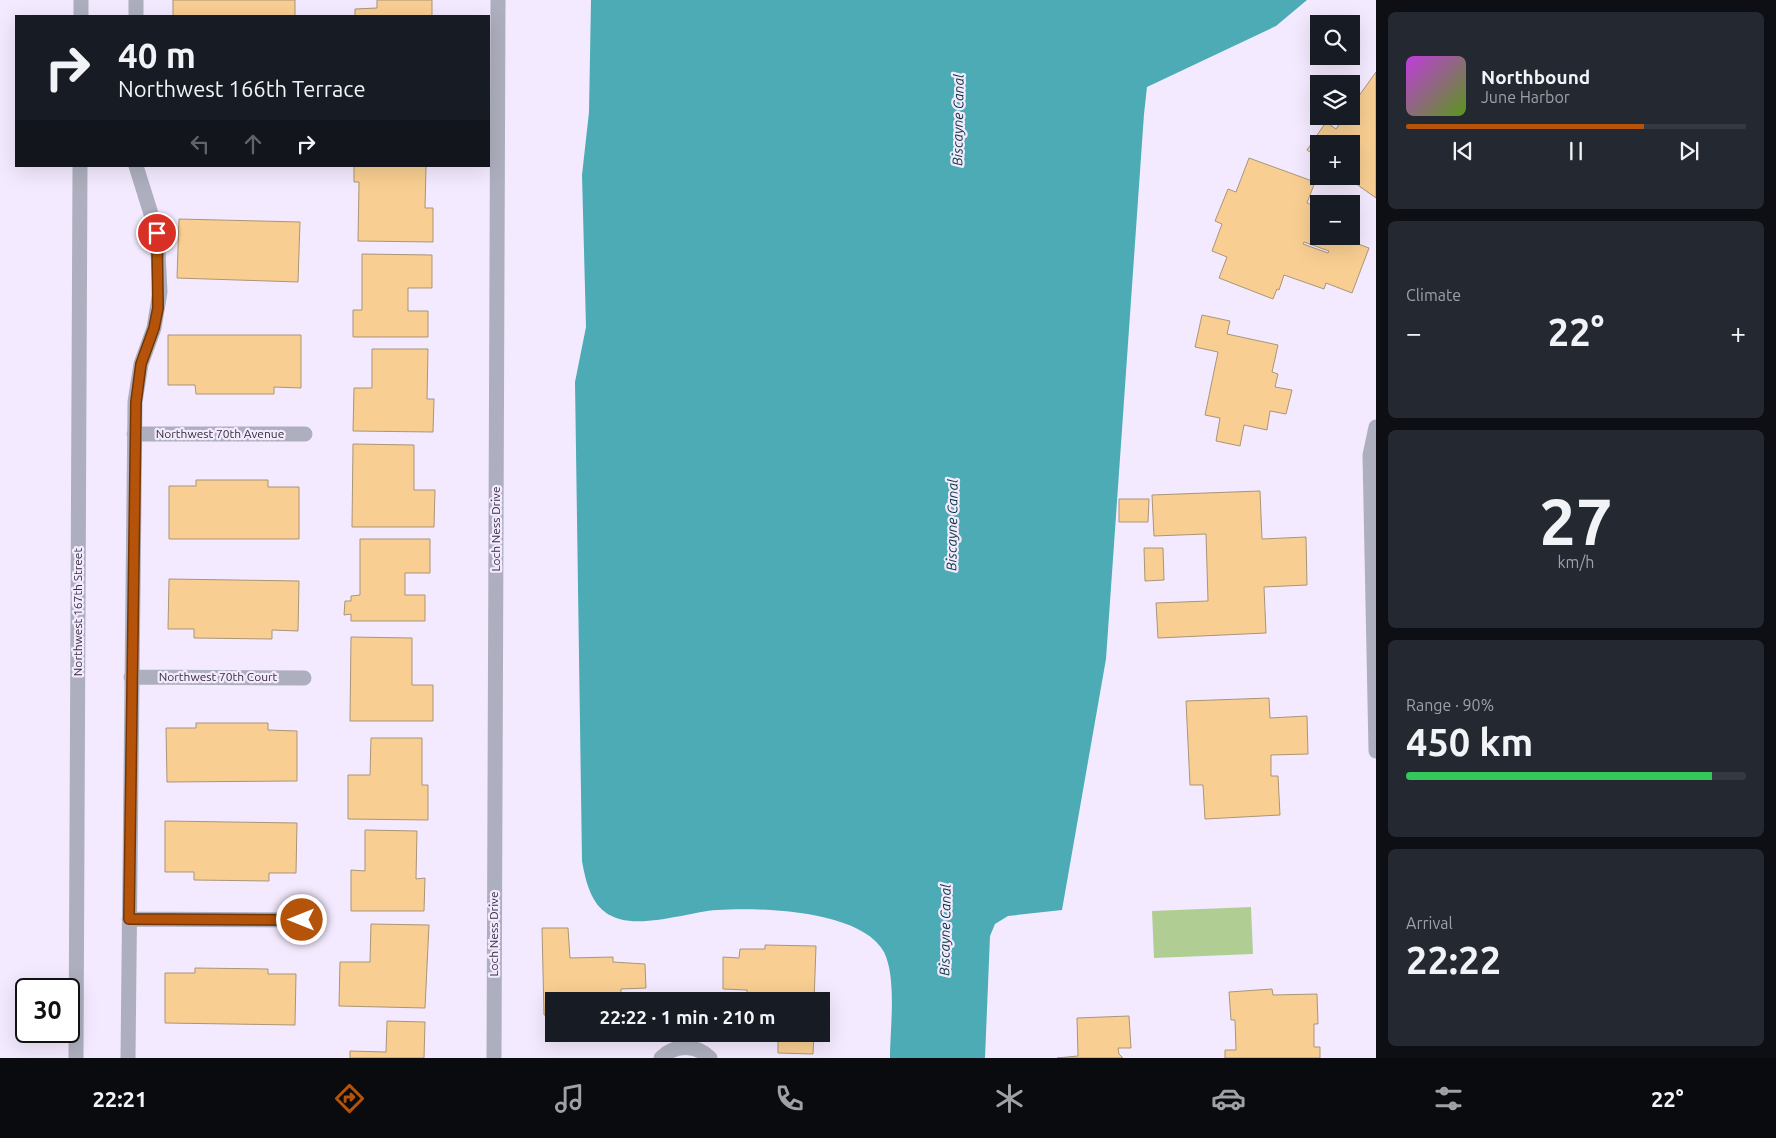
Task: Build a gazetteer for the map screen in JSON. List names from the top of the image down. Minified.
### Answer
{"streets":{"street":["Northwest 70th Avenue","Loch Ness Drive","Northwest 167th Street","Northwest 70th Court"]},"water":["Biscayne Canal"],"page":{"map_buttons":["+","−"],"turn":["40 m","Northwest 166th Terrace"],"song":["Northbound","June Harbor"],"tile":["Climate",["27","km/h"],["Range · 90%","450 km"],["Arrival","22:22"]],"heat":["−","22°","+"],"limit":"30","trip":"22:22 · 1 min · 210 m","tabs":["22:21","22°"]}}
